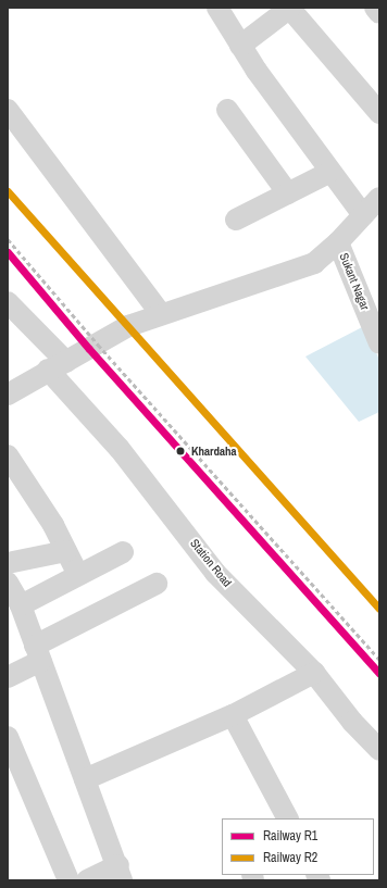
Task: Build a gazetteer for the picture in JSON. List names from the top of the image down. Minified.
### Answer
{"streets":{"street":["Sukant Nagar","Station Road"]},"places":["Khardaha"],"lines":["rail line R2","rail line R1"],"legend":["Railway R1","Railway R2"]}
